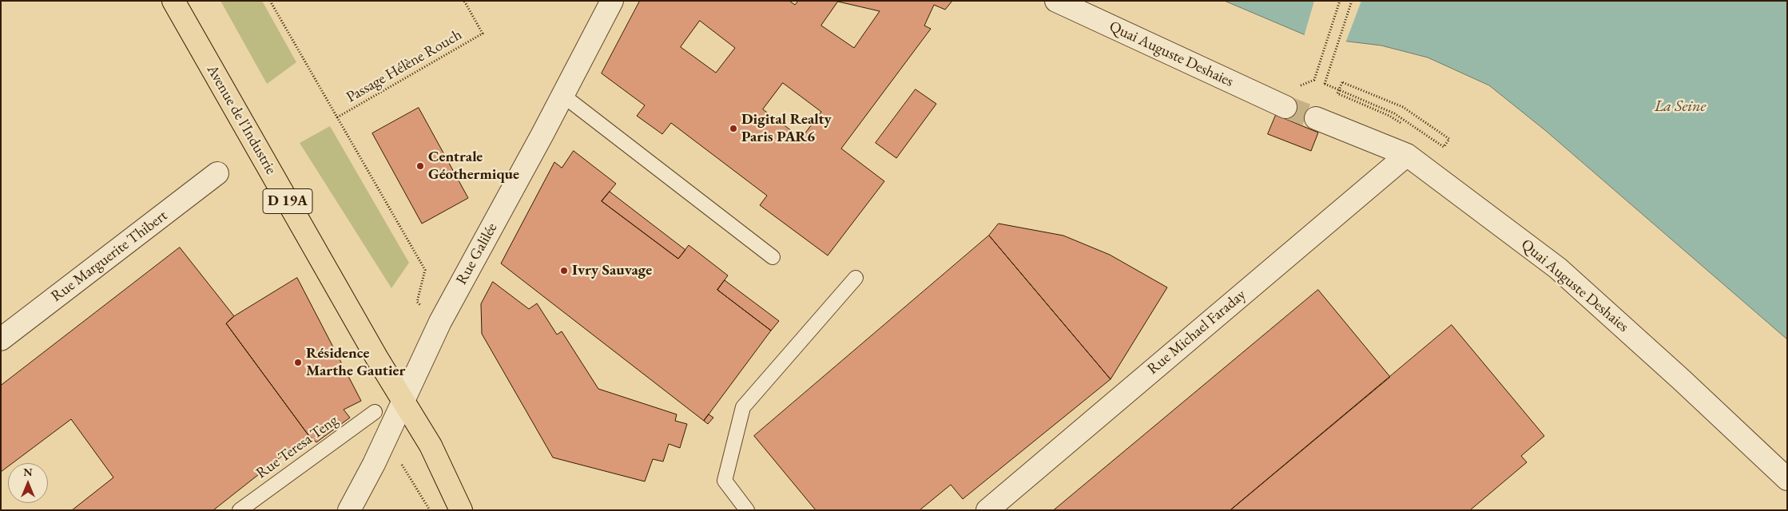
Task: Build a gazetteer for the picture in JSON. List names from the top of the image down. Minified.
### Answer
{"streets":{"main road":["Avenue de l'Industrie","D 19A"],"street":["Quai Auguste Deshaies","Rue Galilée","Rue Marguerite Thibert","Rue Michael Faraday"],"lane":["Rue Teresa Teng"],"path":["Passage Hélène Rouch"]},"crossings":[["Quai Auguste Deshaies","Rue Michael Faraday"],["Avenue de l'Industrie","Rue Galilée"]],"water":["La Seine"],"places":["Digital Realty Paris PAR6","Centrale Géothermique","Ivry Sauvage","Résidence Marthe Gautier"],"north":"top"}
